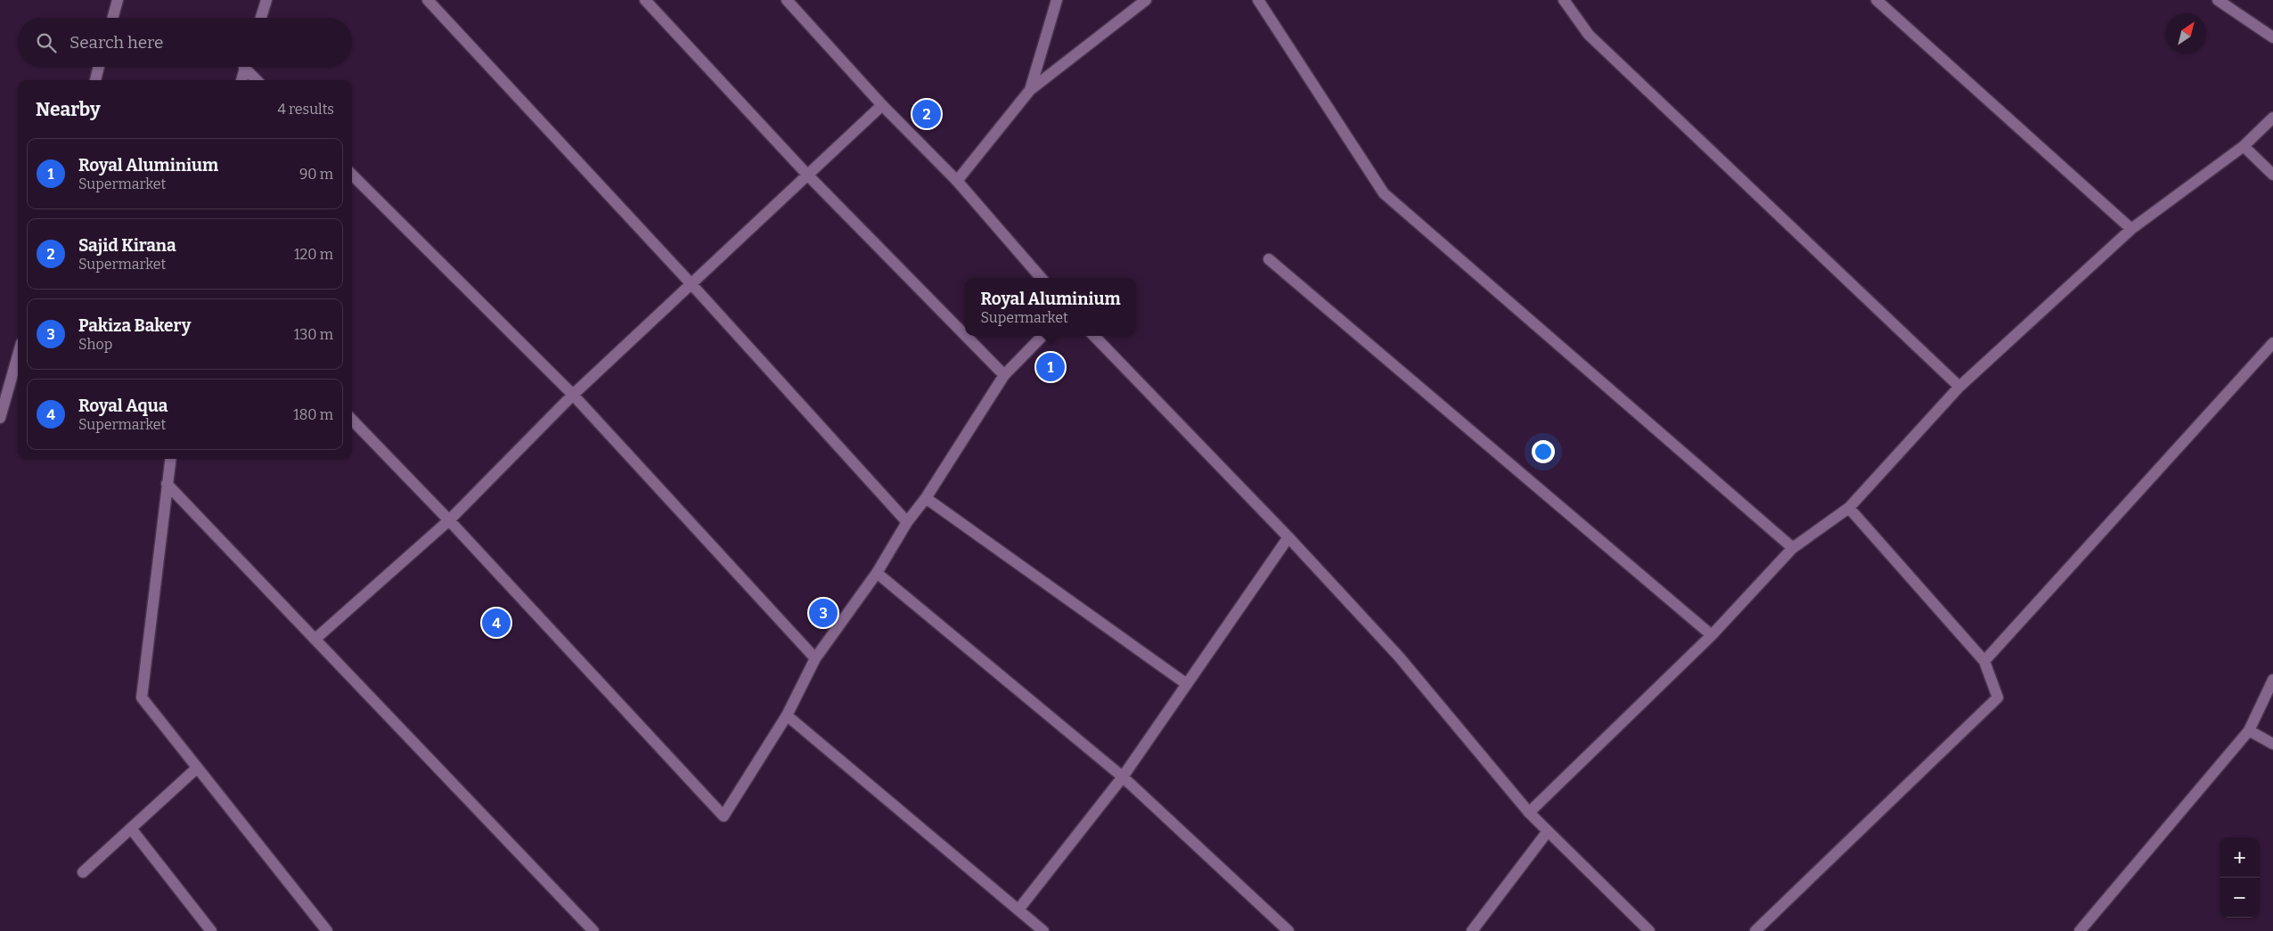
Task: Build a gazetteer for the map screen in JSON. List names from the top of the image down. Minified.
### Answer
{"north":"top right","page":{"search":"Search here","heading":["Nearby","4 results"],"pins":["2","1","3","4"],"list":[{"mark":"1","name":"Royal Aluminium","note":"Supermarket","value":"90 m"},{"mark":"2","name":"Sajid Kirana","note":"Supermarket","value":"120 m"},{"mark":"3","name":"Pakiza Bakery","note":"Shop","value":"130 m"},{"mark":"4","name":"Royal Aqua","note":"Supermarket","value":"180 m"}],"popup":["Royal Aluminium","Supermarket"],"map_buttons":["+","−"]}}
